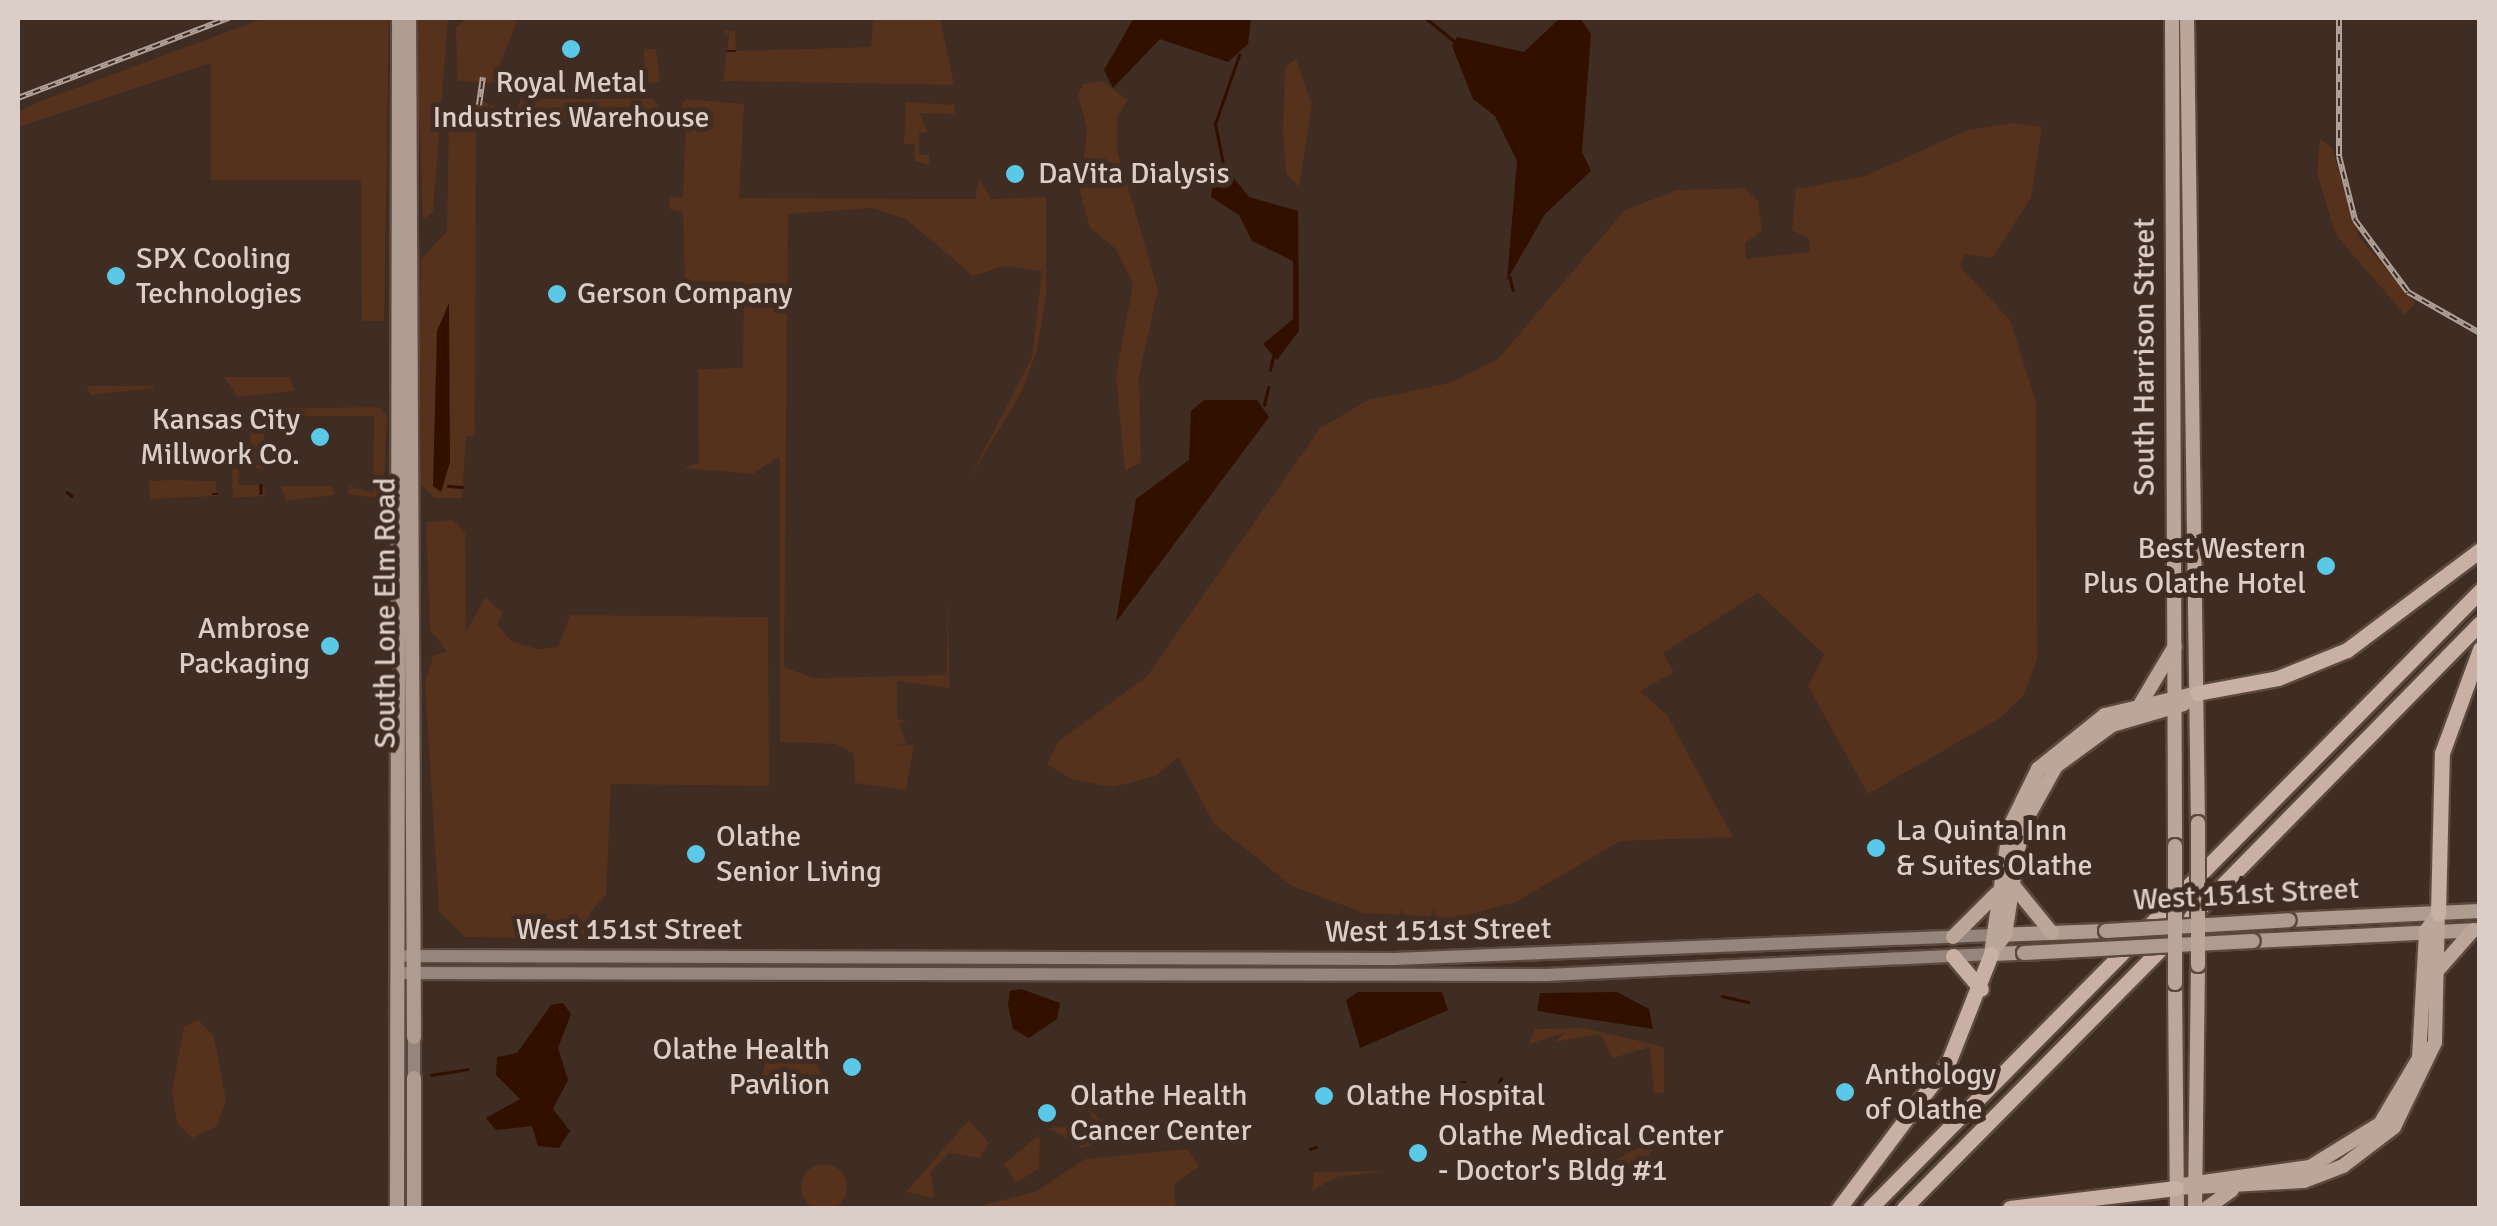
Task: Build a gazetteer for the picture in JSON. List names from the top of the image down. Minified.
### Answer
{"streets":{"highway":["South Harrison Street"],"main road":["South Lone Elm Road","West 151st Street"]},"crossings":[["South Lone Elm Road","West 151st Street"]],"places":["Royal Metal Industries Warehouse","DaVita Dialysis","SPX Cooling Technologies","Gerson Company","Kansas City Millwork Co.","Best Western Plus Olathe Hotel","Ambrose Packaging","La Quinta Inn & Suites Olathe","Olathe Senior Living","Olathe Health Pavilion","Anthology of Olathe","Olathe Hospital","Olathe Health Cancer Center","Olathe Medical Center - Doctor's Bldg #1"]}
